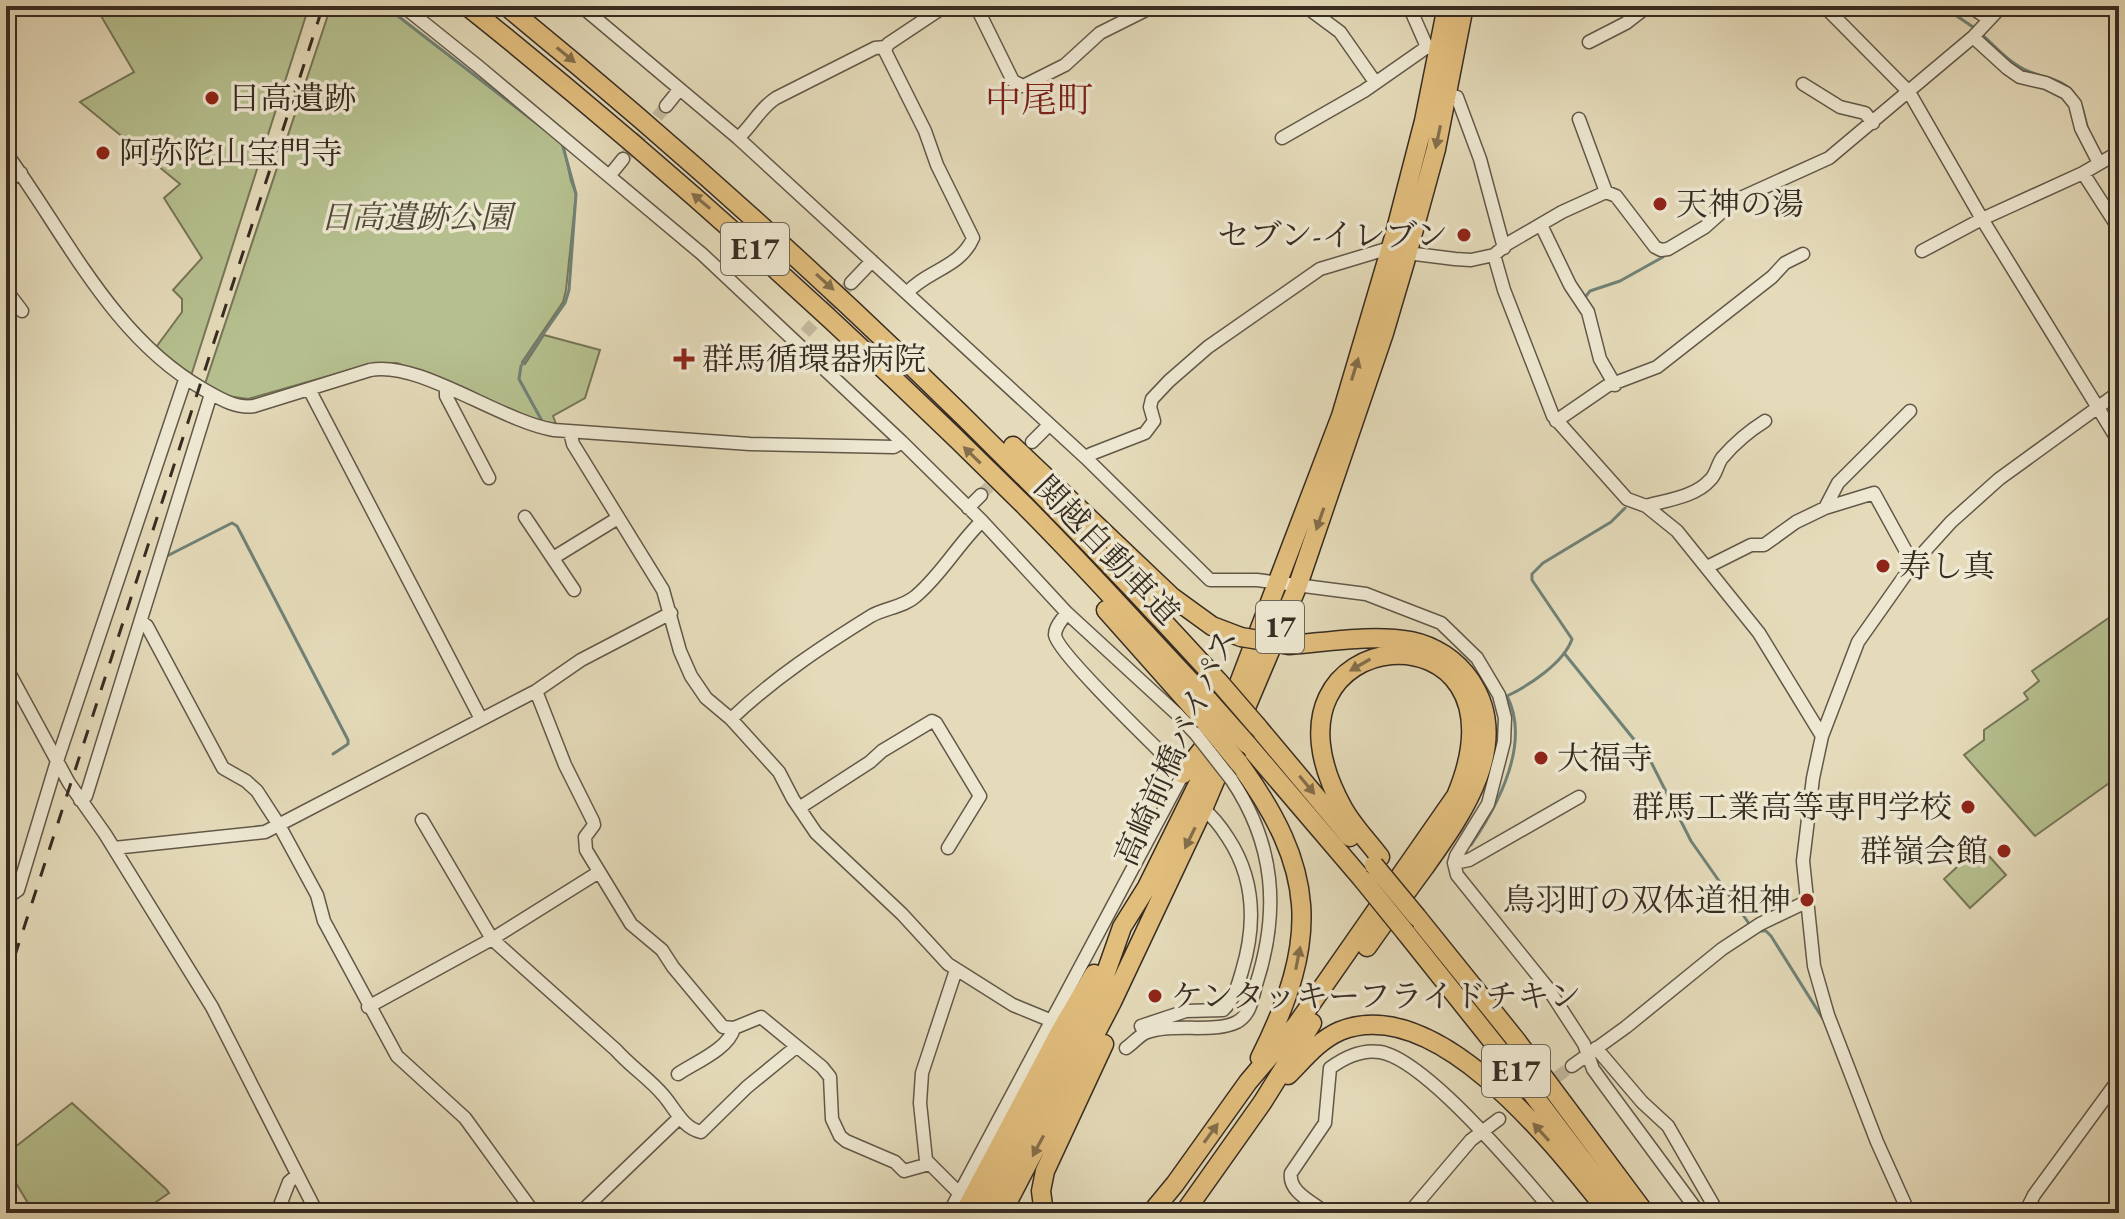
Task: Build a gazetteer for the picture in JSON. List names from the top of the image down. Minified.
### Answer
{"streets":{"highway":["E17","関越自動車道","17","高崎前橋バイパス"]},"crossings":[["E17","関越自動車道"]],"districts":["中尾町"],"parks":["日高遺跡公園"],"places":{"other":["日高遺跡","阿弥陀山宝門寺","天神の湯","セブン-イレブン","寿し真","大福寺","群馬工業高等専門学校","群嶺会館","鳥羽町の双体道祖神","ケンタッキーフライドチキン"],"health":["群馬循環器病院"]}}
